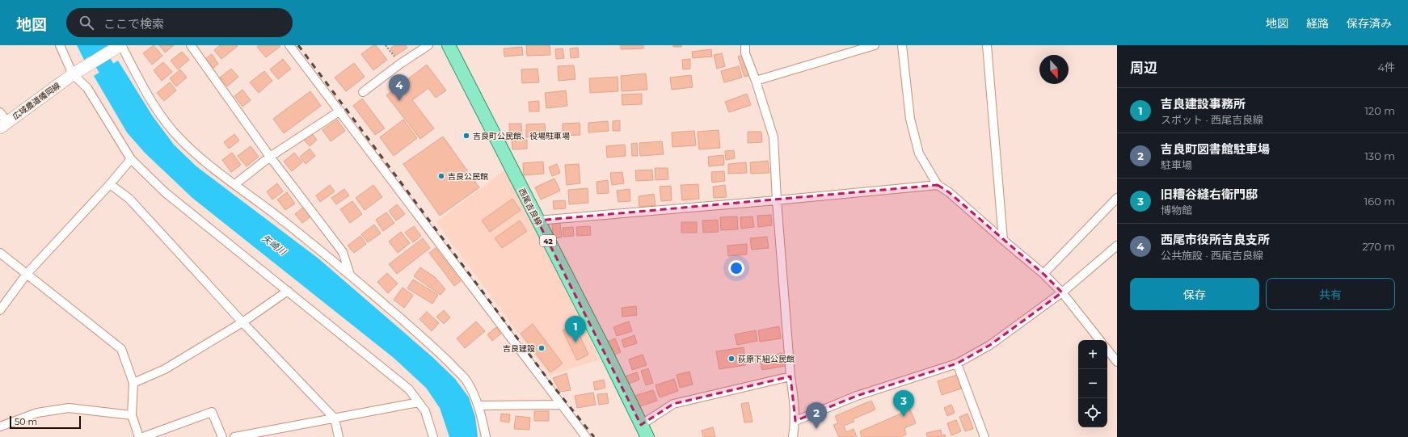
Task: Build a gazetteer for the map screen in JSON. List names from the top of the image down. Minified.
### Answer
{"streets":{"main road":["西尾吉良線","42"],"street":["広域農道幡岡線"]},"water":["矢崎川"],"places":["吉良町公民館、役場駐車場","吉良公民館","吉良建設","荻原下組公民館"],"scale_bar":"50 m","north":"bottom","page":{"header":"地図","search":"ここで検索","nav":["地図","経路","保存済み"],"heading":["周辺","4件"],"pins":["4","1","3","2"],"list":[{"mark":"1","name":"吉良建設事務所","note":"スポット · 西尾吉良線","value":"120 m"},{"mark":"2","name":"吉良町図書館駐車場","note":"駐車場","value":"130 m"},{"mark":"3","name":"旧糟谷縫右衛門邸","note":"博物館","value":"160 m"},{"mark":"4","name":"西尾市役所吉良支所","note":"公共施設 · 西尾吉良線","value":"270 m"}],"buttons":["保存","共有"],"map_buttons":["+","−"],"scale":"50 m"}}
